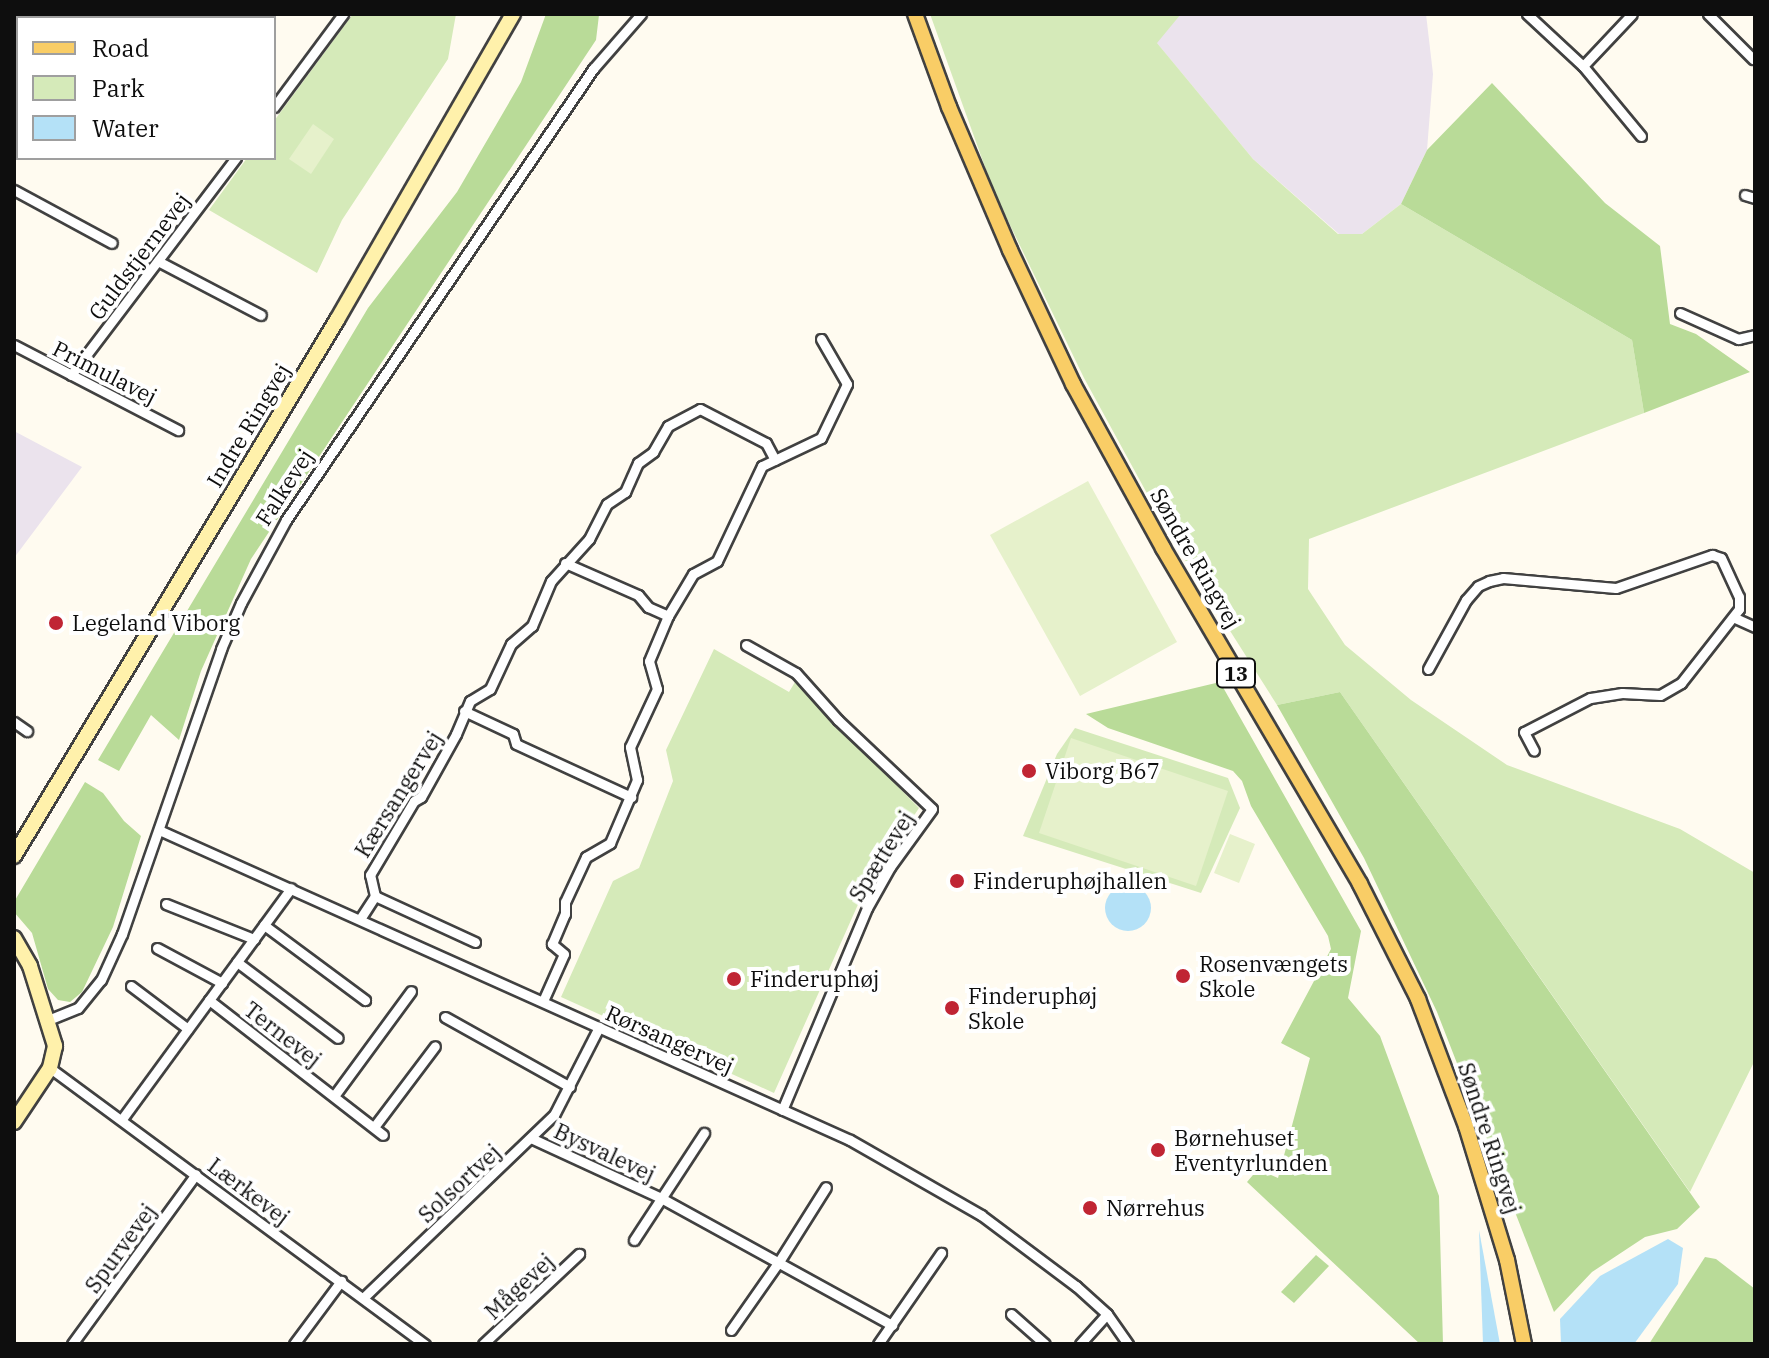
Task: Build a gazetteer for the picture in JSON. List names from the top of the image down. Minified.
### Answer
{"streets":{"main road":["Søndre Ringvej","13"],"street":["Guldstjernevej","Primulavej","Indre Ringvej","Falkevej","Kærsangervej","Spættevej","Ternevej","Rørsangervej","Bysvalevej","Solsortvej","Lærkevej","Spurvevej","Mågevej"]},"crossings":[["Guldstjernevej","Primulavej"],["Falkevej","Rørsangervej"],["Kærsangervej","Rørsangervej"],["Spættevej","Rørsangervej"],["Rørsangervej","Solsortvej"],["Bysvalevej","Solsortvej"],["Solsortvej","Lærkevej"],["Lærkevej","Spurvevej"]],"places":["Legeland Viborg","Viborg B67","Finderuphøjhallen","Rosenvængets Skole","Finderuphøj","Finderuphøj Skole","Børnehuset Eventyrlunden","Nørrehus"],"legend":["Road","Park","Water"]}
